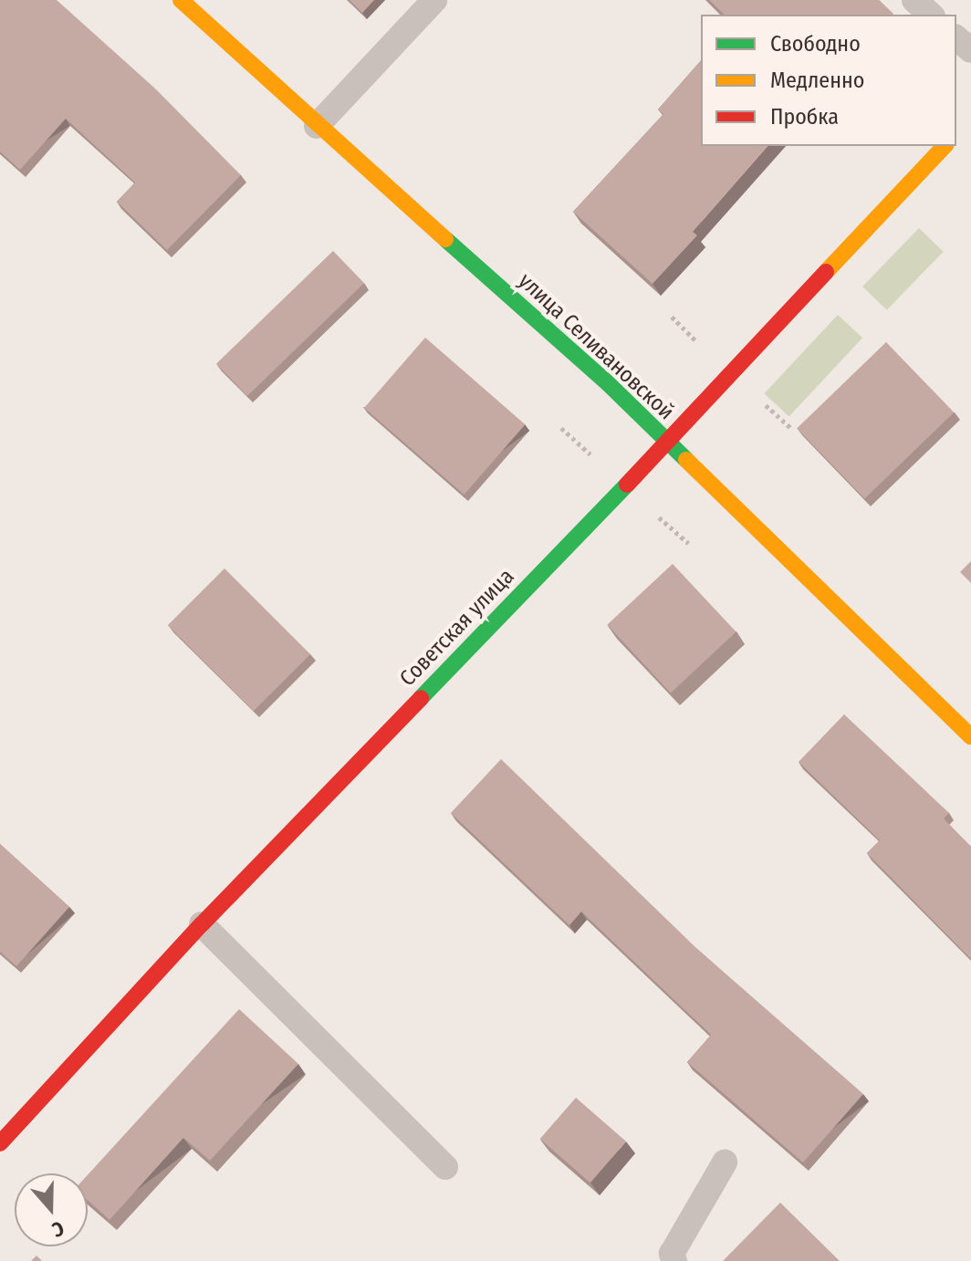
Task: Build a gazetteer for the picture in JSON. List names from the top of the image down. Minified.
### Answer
{"streets":{"street":["улица Селивановской","Советская улица"]},"crossings":[["улица Селивановской","Советская улица"]],"legend":["Свободно","Медленно","Пробка"],"north":"bottom"}
